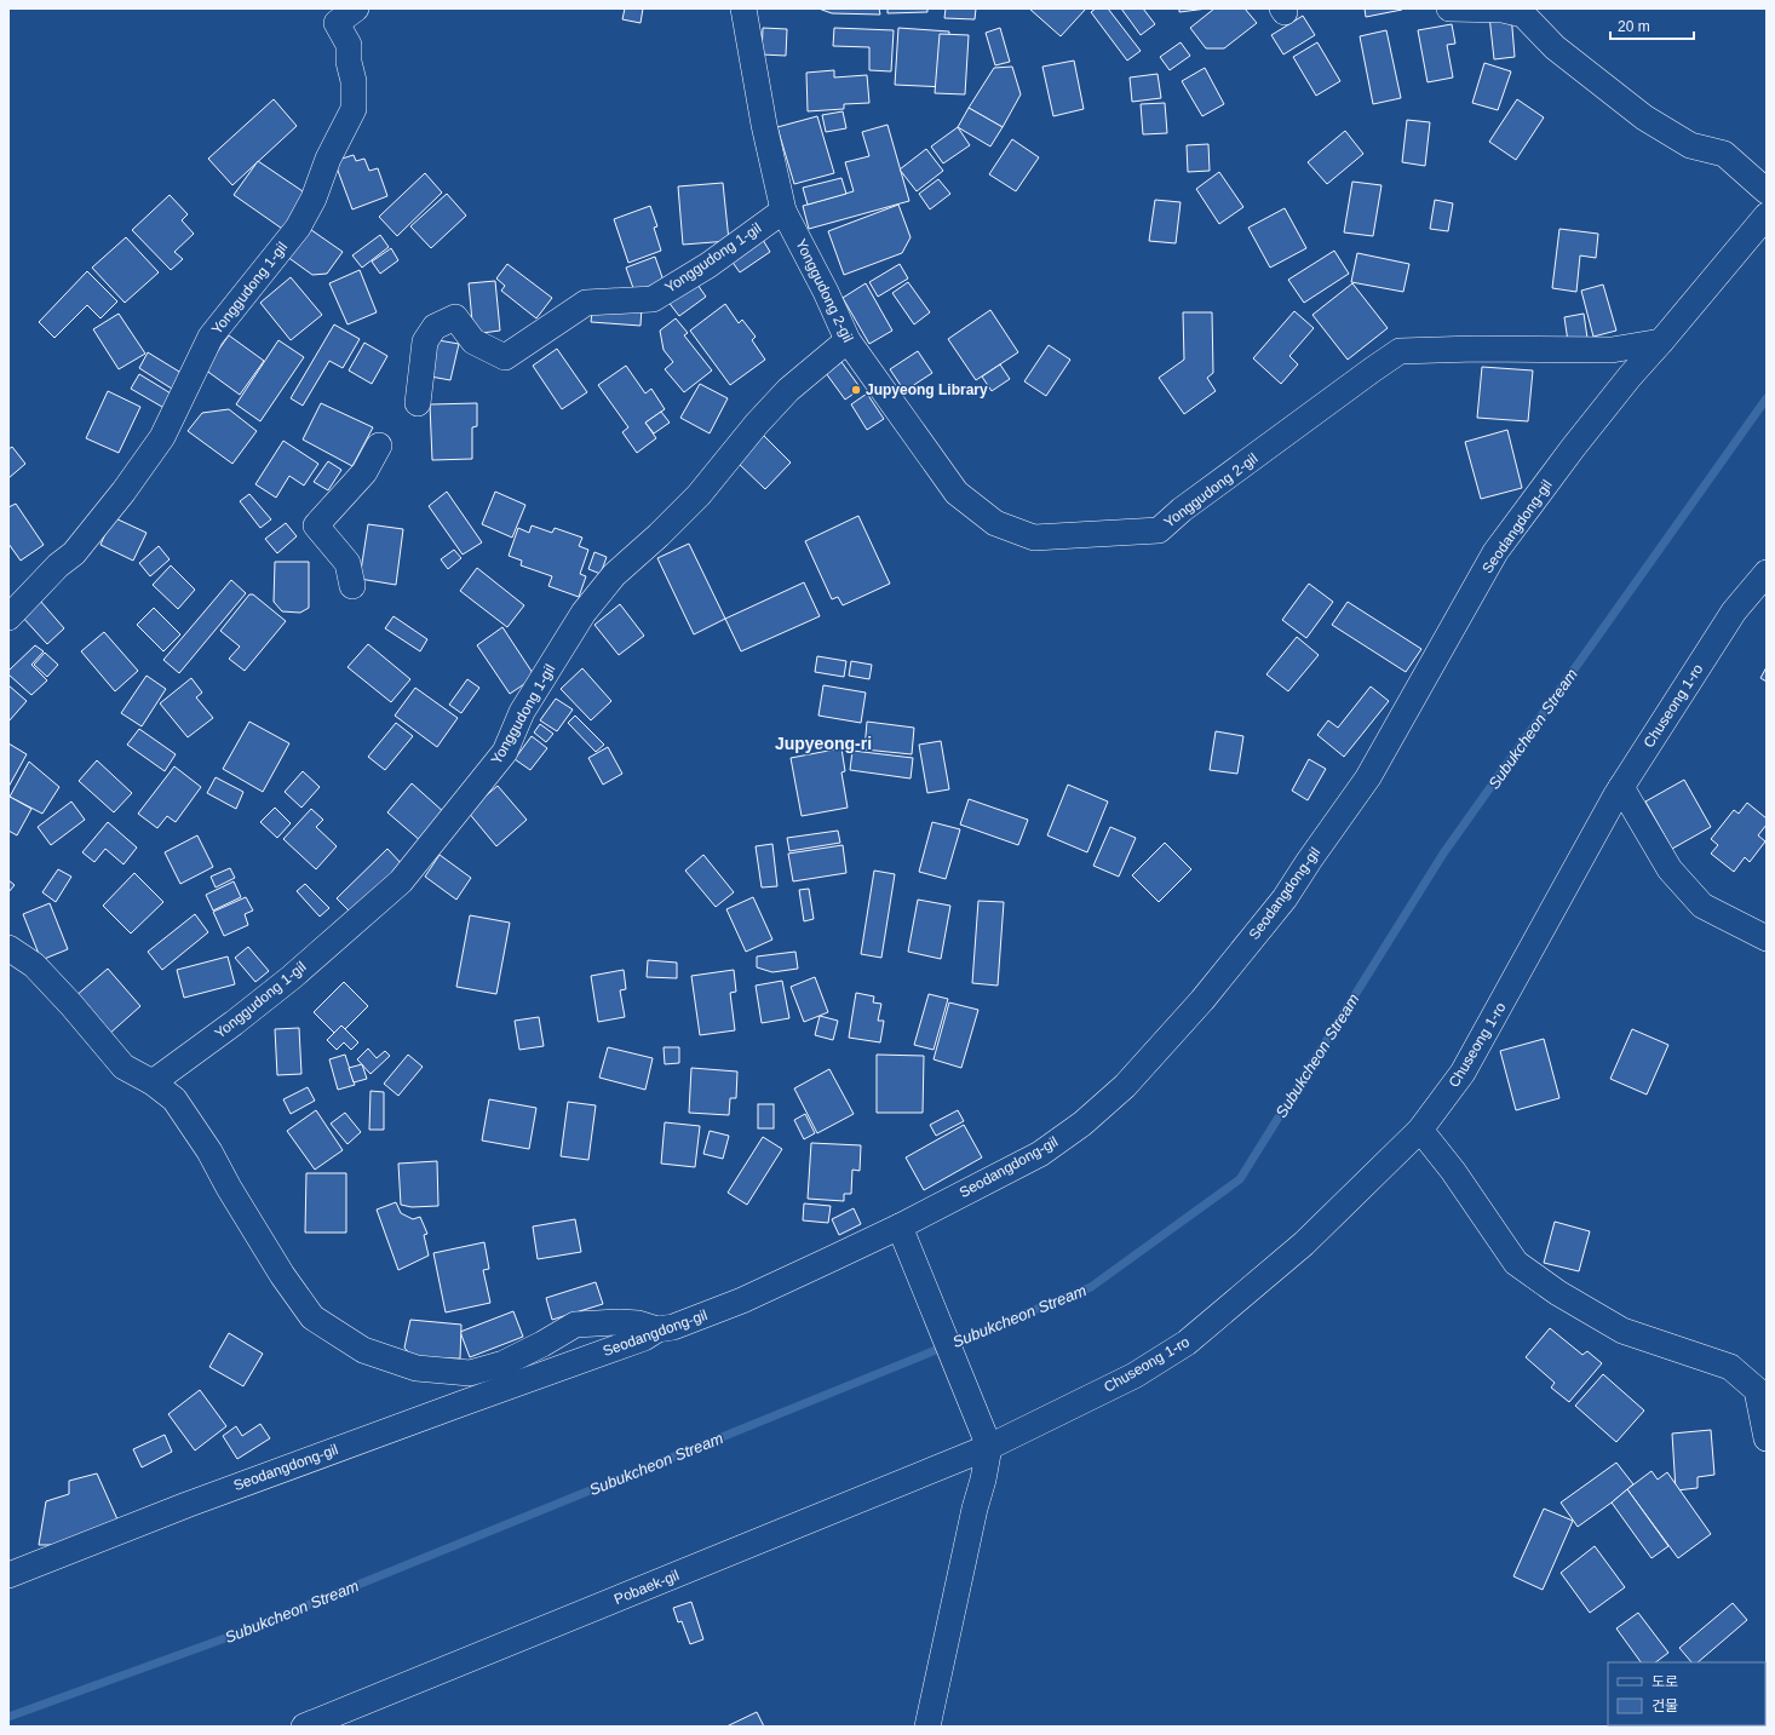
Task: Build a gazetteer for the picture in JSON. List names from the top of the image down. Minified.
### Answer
{"streets":{"street":["Yonggudong 1-gil","Yonggudong 2-gil","Seodangdong-gil","Chuseong 1-ro","Pobaek-gil"]},"crossings":[["Yonggudong 1-gil","Yonggudong 2-gil"],["Yonggudong 2-gil","Seodangdong-gil"],["Chuseong 1-ro","Pobaek-gil"]],"districts":["Jupyeong-ri"],"water":["Subukcheon Stream"],"places":["Jupyeong Library"],"legend":["도로","건물"],"scale_bar":"20 m"}
